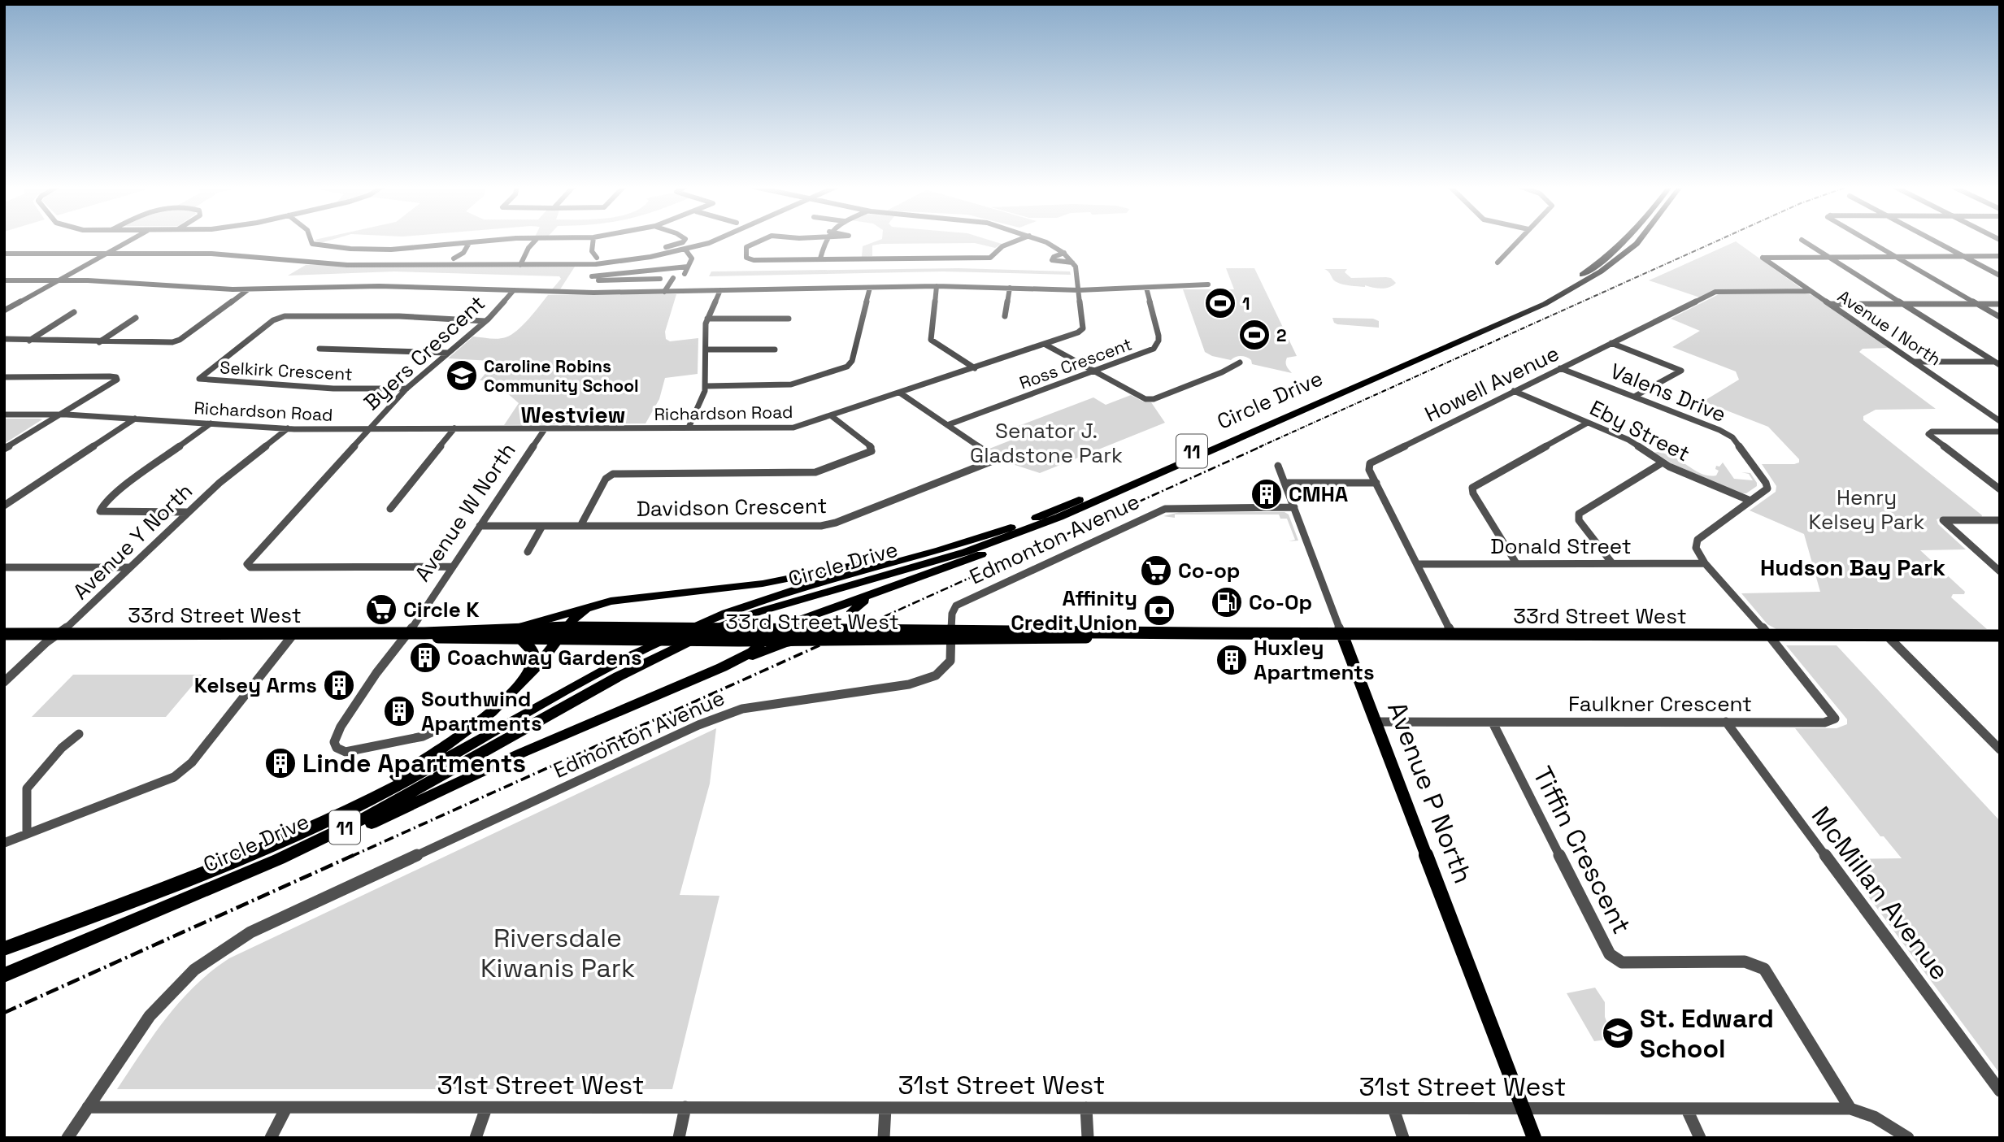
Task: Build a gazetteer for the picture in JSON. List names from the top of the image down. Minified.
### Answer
{"streets":{"highway":["Circle Drive","11"],"main road":["33rd Street West","Avenue P North"],"street":["Avenue I North","Byers Crescent","Ross Crescent","Selkirk Crescent","Howell Avenue","Valens Drive","Richardson Road","Eby Street","Davidson Crescent","Avenue W North","Edmonton Avenue","Avenue Y North","Donald Street","Faulkner Crescent","Tiffin Crescent","McMillan Avenue","31st Street West"]},"crossings":[["Avenue I North","Howell Avenue"],["Byers Crescent","Selkirk Crescent"],["Byers Crescent","Richardson Road"],["Byers Crescent","Avenue W North"],["Ross Crescent","Davidson Crescent"],["Howell Avenue","Valens Drive"],["Howell Avenue","Eby Street"],["Howell Avenue","Donald Street"],["Howell Avenue","33rd Street West"],["Valens Drive","Eby Street"],["Valens Drive","Donald Street"],["Valens Drive","33rd Street West"],["Valens Drive","Faulkner Crescent"],["Richardson Road","Davidson Crescent"],["Richardson Road","Avenue W North"],["Richardson Road","Avenue Y North"],["Davidson Crescent","Avenue W North"],["Avenue W North","33rd Street West"],["Edmonton Avenue","33rd Street West"],["Edmonton Avenue","Avenue P North"],["Edmonton Avenue","31st Street West"],["Avenue Y North","33rd Street West"],["33rd Street West","Faulkner Crescent"],["33rd Street West","Avenue P North"],["Faulkner Crescent","Avenue P North"],["Faulkner Crescent","Tiffin Crescent"],["Faulkner Crescent","McMillan Avenue"],["Avenue P North","31st Street West"],["Tiffin Crescent","31st Street West"]],"districts":["Westview","Hudson Bay Park"],"parks":["Senator J. Gladstone Park","Henry Kelsey Park","Riversdale Kiwanis Park"],"places":{"sports":["1","2"],"school or university":["Caroline Robins Community School","St. Edward School"],"building":["CMHA","Coachway Gardens","Huxley Apartments","Kelsey Arms","Southwind Apartments","Linde Apartments"],"supermarket":["Co-op","Circle K"],"fuel station":["Co-Op"],"bank":["Affinity Credit Union"]}}
